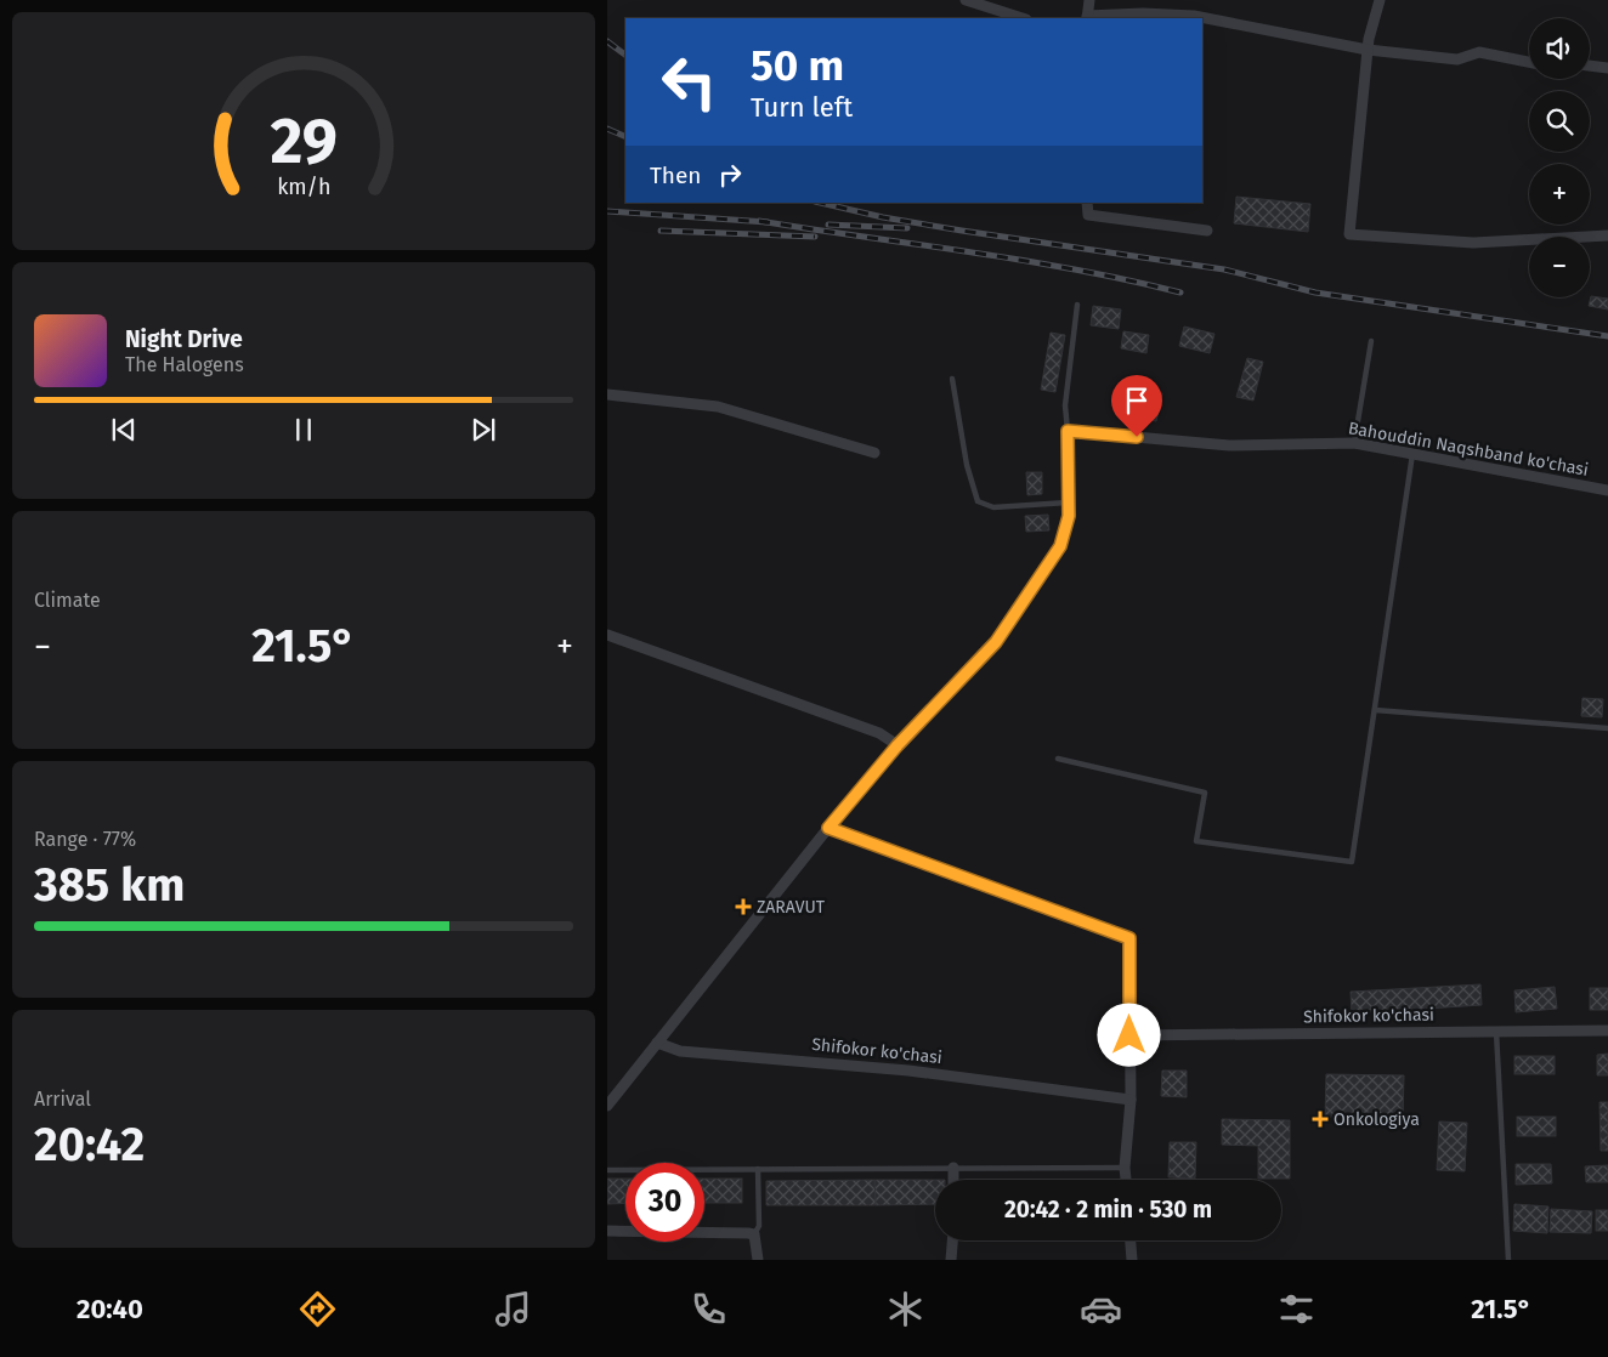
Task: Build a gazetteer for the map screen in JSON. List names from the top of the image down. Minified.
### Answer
{"streets":{"street":["Bahouddin Naqshband ko'chasi","Shifokor ko'chasi"]},"places":{"health":["ZARAVUT","Onkologiya"]},"page":{"map_buttons":["+","−"],"turn":["50 m","Turn left"],"then":"Then","song":["Night Drive","The Halogens"],"tile":["Climate",["Range · 77%","385 km"],["Arrival","20:42"]],"heat":["−","21.5°","+"],"limit":"30","trip":"20:42 · 2 min · 530 m","tabs":["20:40","21.5°"],"gauge":["29","km/h"]}}
